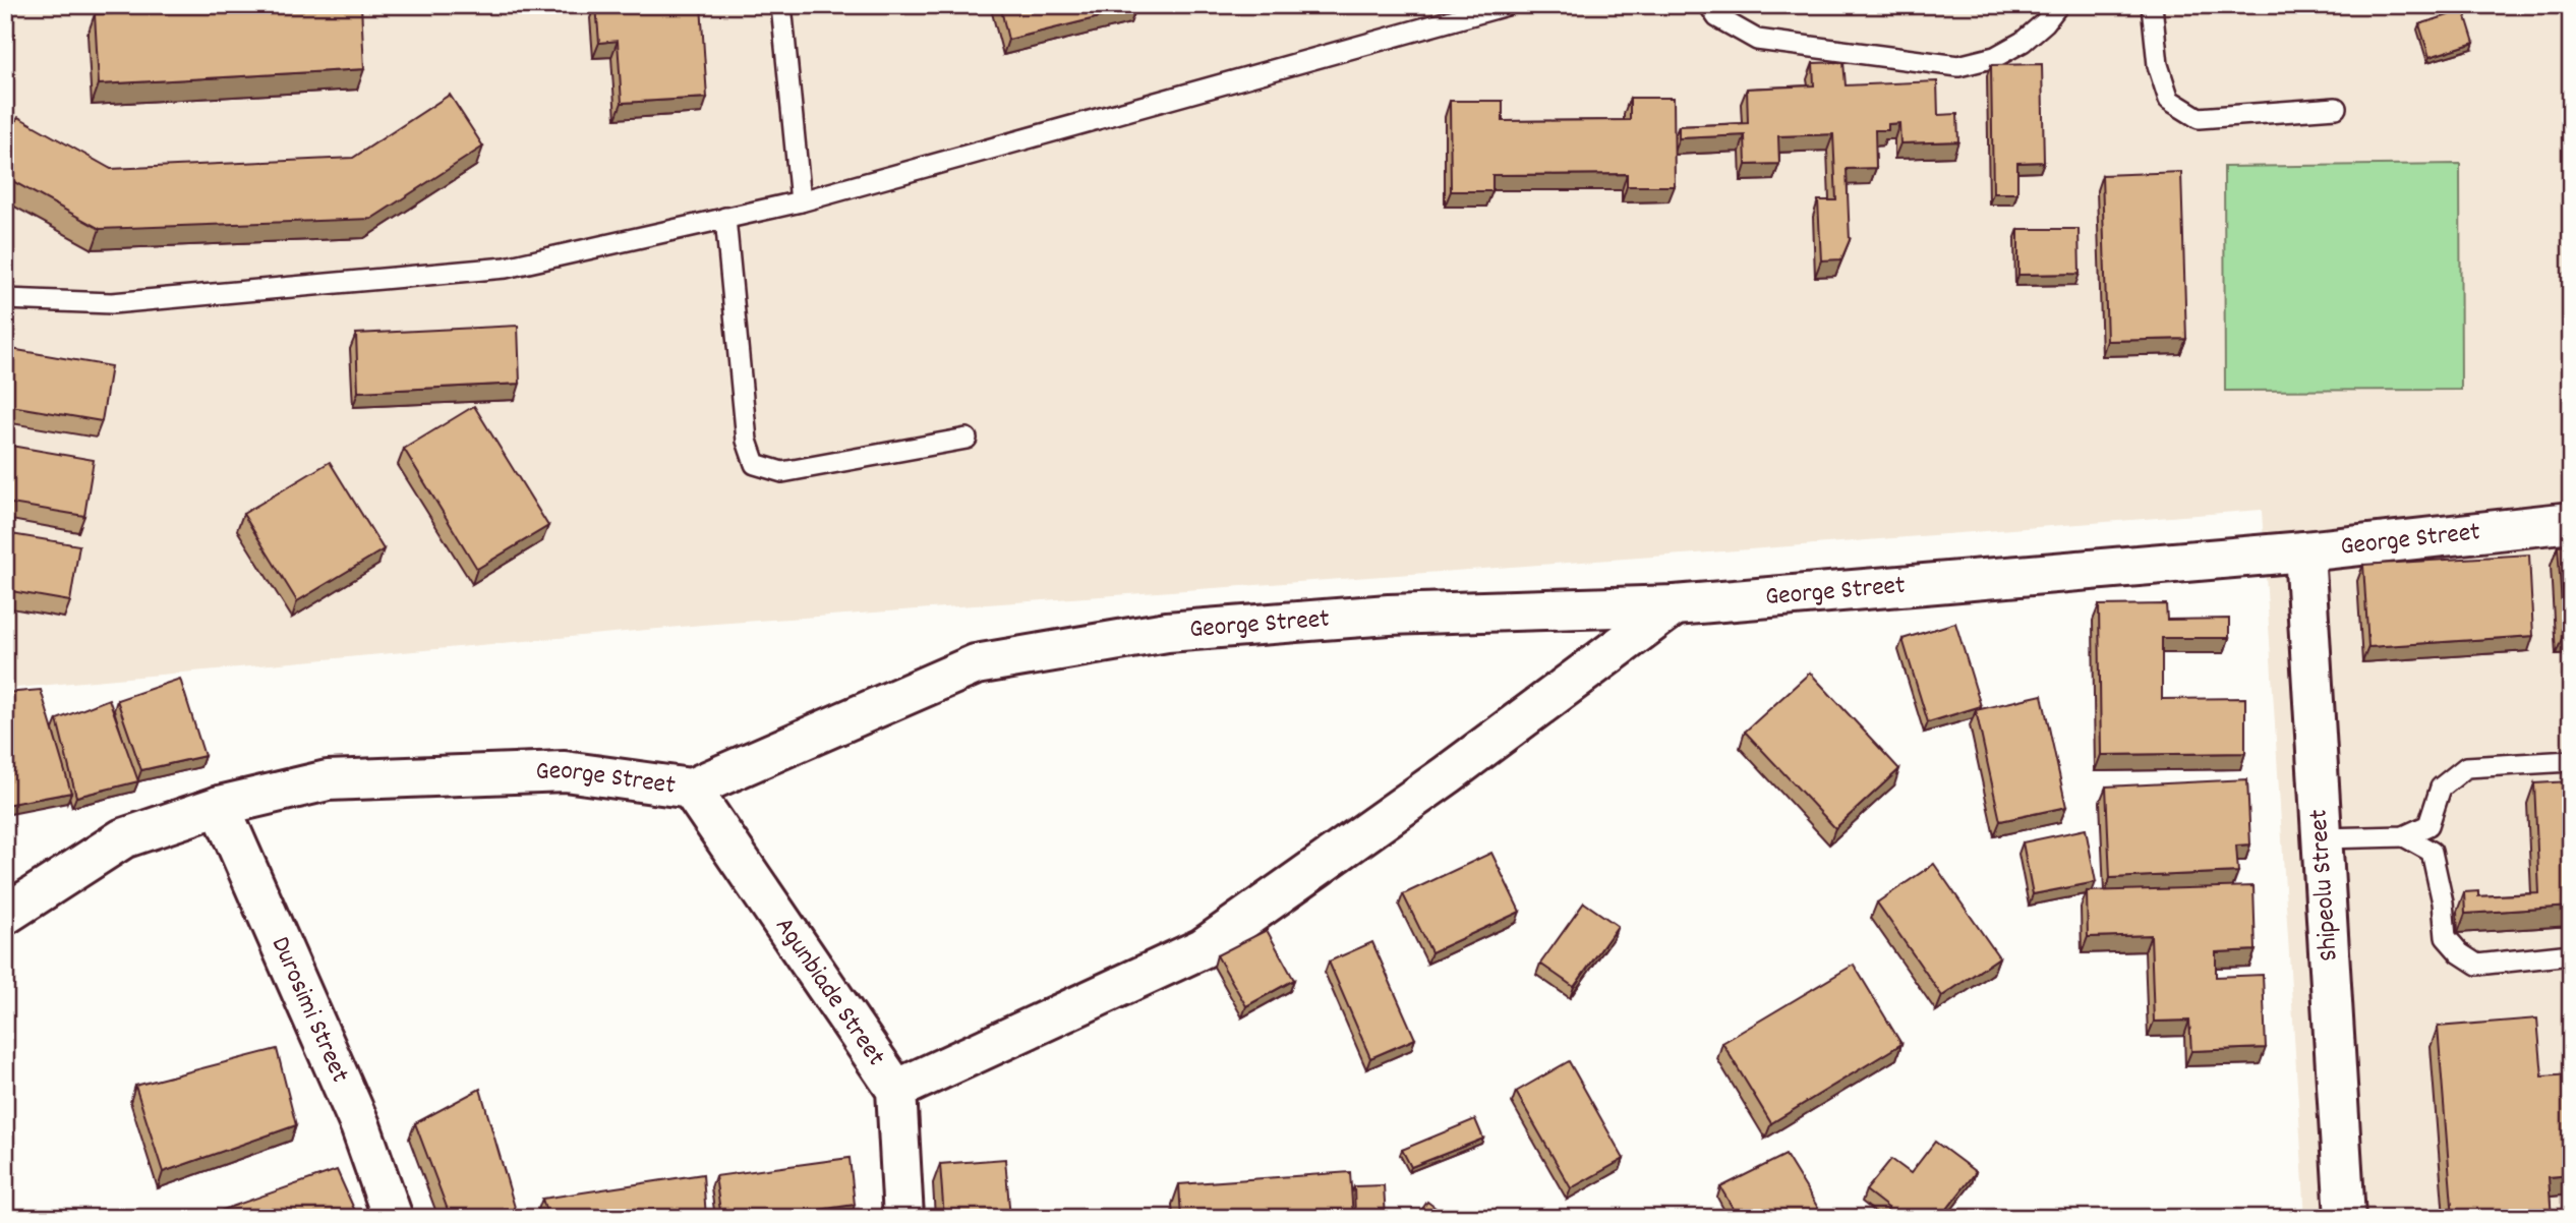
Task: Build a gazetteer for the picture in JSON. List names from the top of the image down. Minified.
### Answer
{"streets":{"street":["George Street","Shipeolu Street","Agunbiade Street","Durosimi Street"]},"crossings":[["George Street","Shipeolu Street"],["George Street","Agunbiade Street"],["George Street","Durosimi Street"]]}
